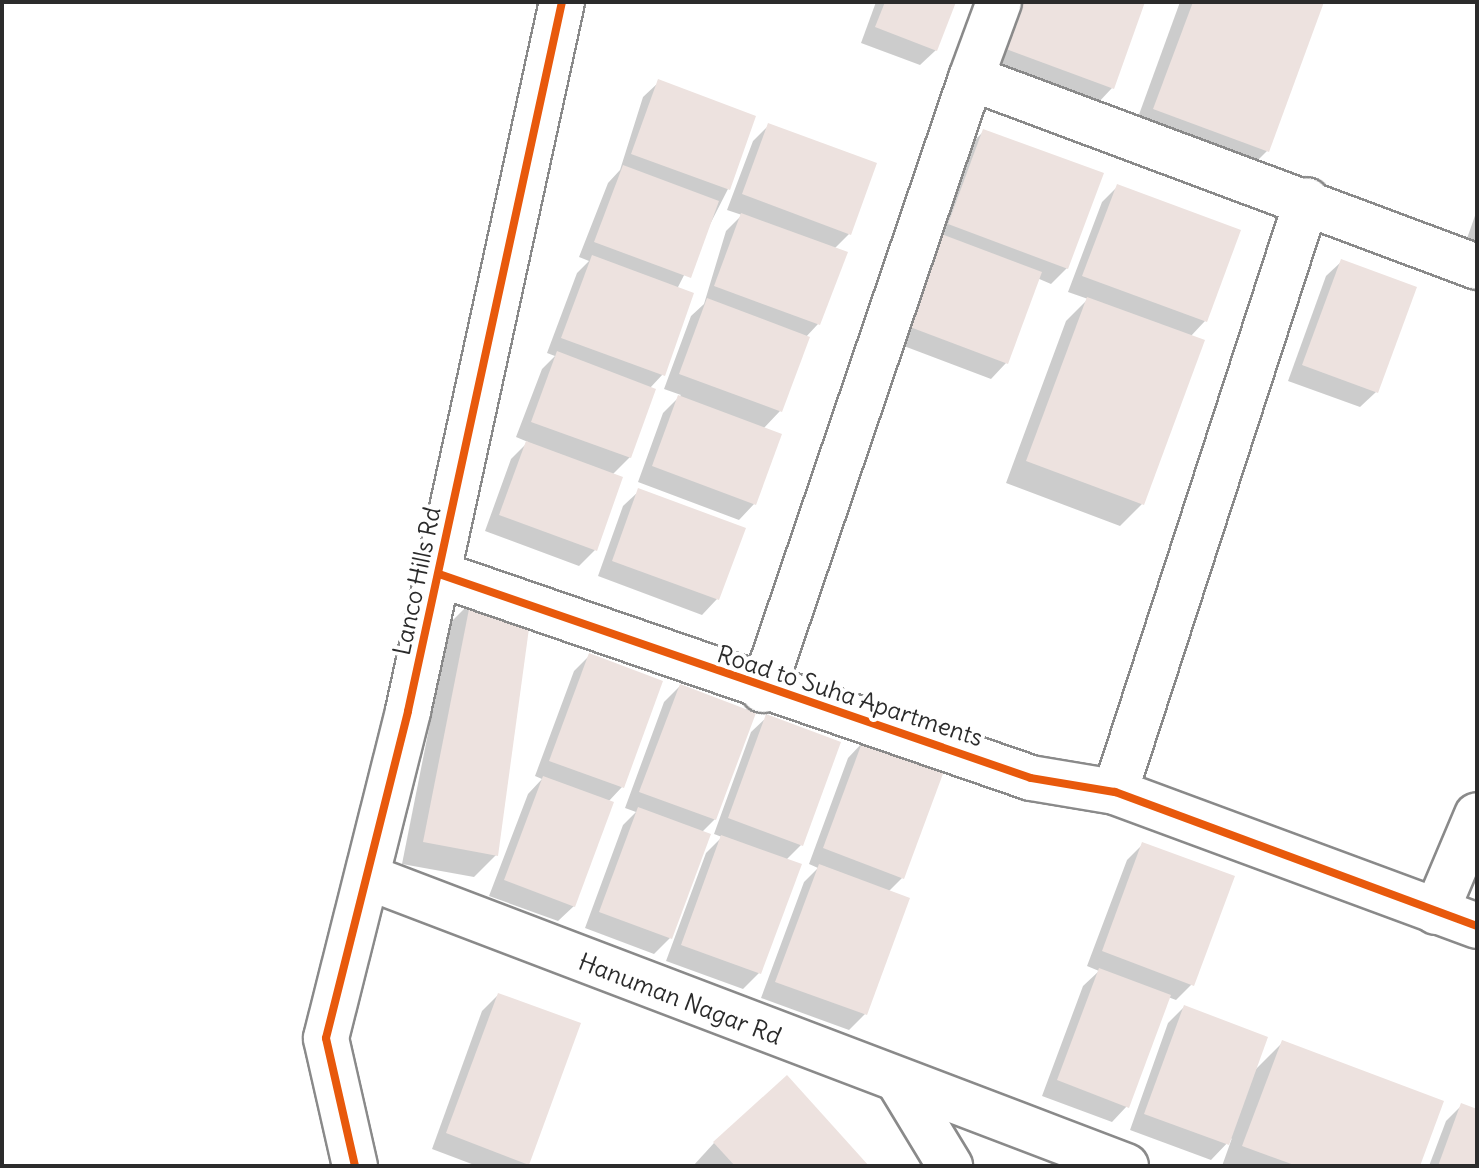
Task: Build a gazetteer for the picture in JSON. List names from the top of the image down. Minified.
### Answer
{"streets":{"street":["Lanco Hills Rd","Road to Suha Apartments","Hanuman Nagar Rd"]},"crossings":[["Lanco Hills Rd","Road to Suha Apartments"],["Lanco Hills Rd","Hanuman Nagar Rd"]]}
